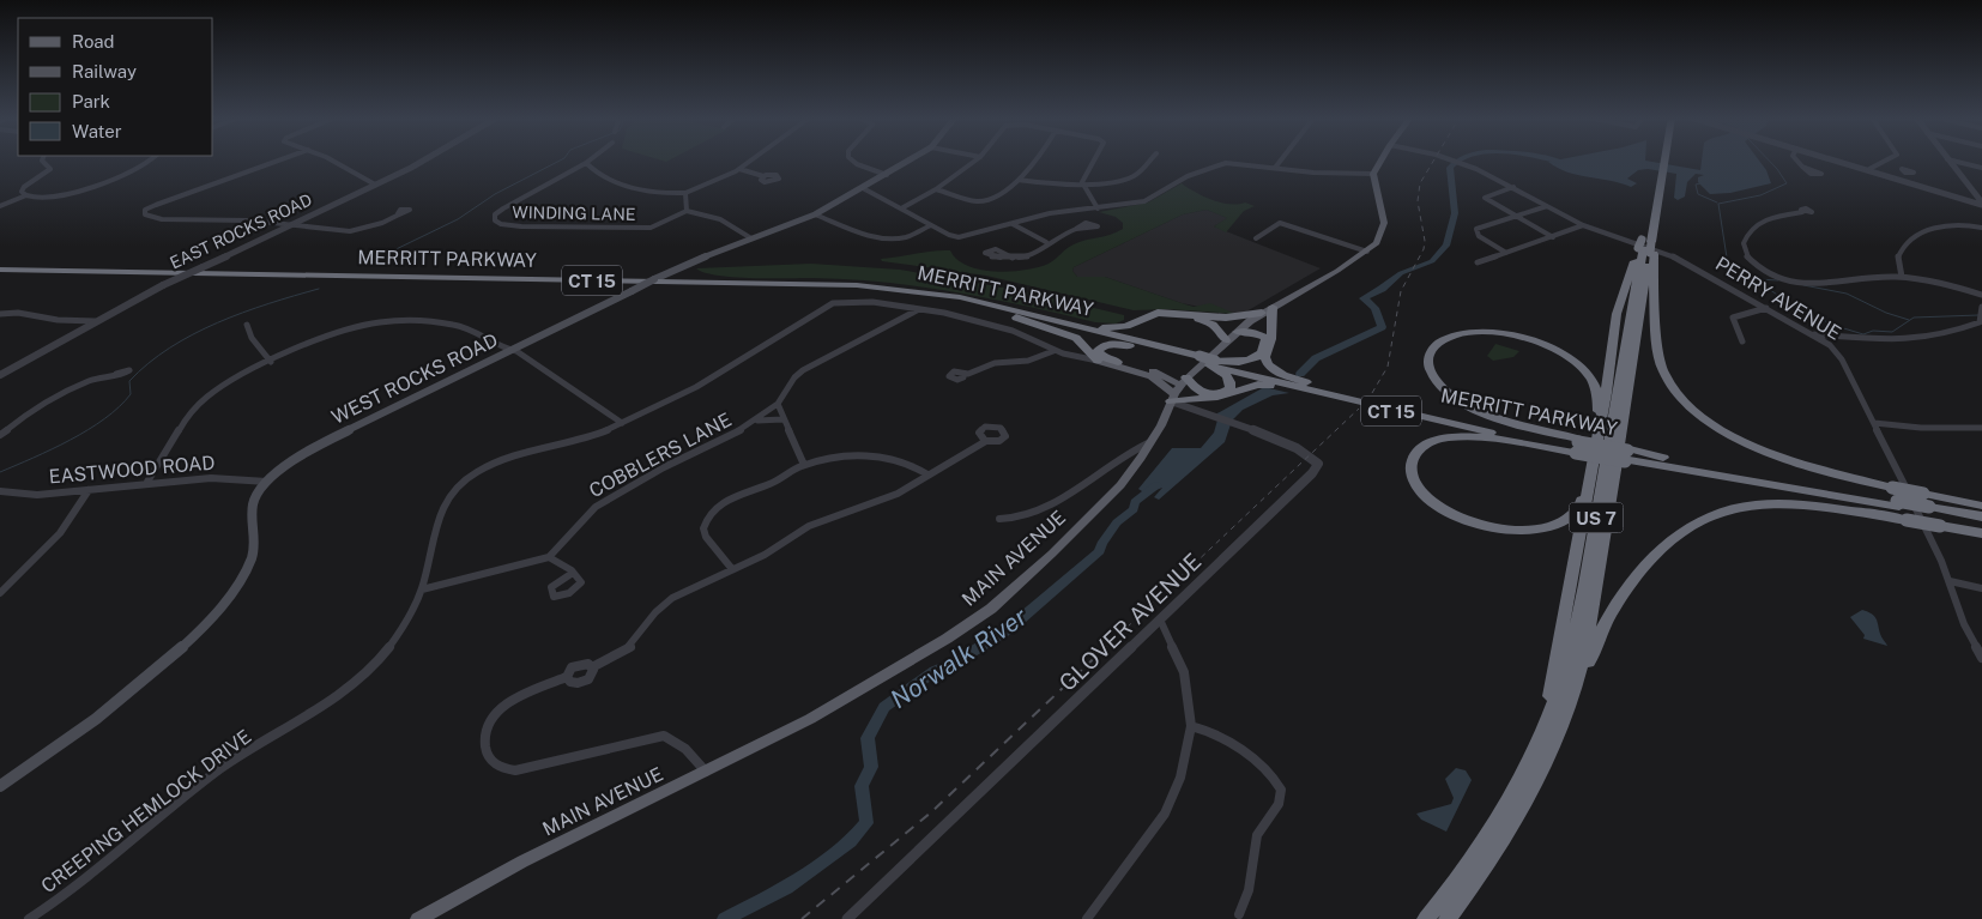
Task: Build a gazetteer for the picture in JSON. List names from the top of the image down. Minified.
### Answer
{"streets":{"highway":["MERRITT PARKWAY","CT 15","US 7"],"main road":["WEST ROCKS ROAD","MAIN AVENUE"],"street":["WINDING LANE","EAST ROCKS ROAD","PERRY AVENUE","COBBLERS LANE","EASTWOOD ROAD","GLOVER AVENUE","CREEPING HEMLOCK DRIVE"]},"crossings":[["WEST ROCKS ROAD","EASTWOOD ROAD"],["COBBLERS LANE","CREEPING HEMLOCK DRIVE"],["MAIN AVENUE","GLOVER AVENUE"]],"water":["Norwalk River"],"legend":["Road","Railway","Park","Water"]}
